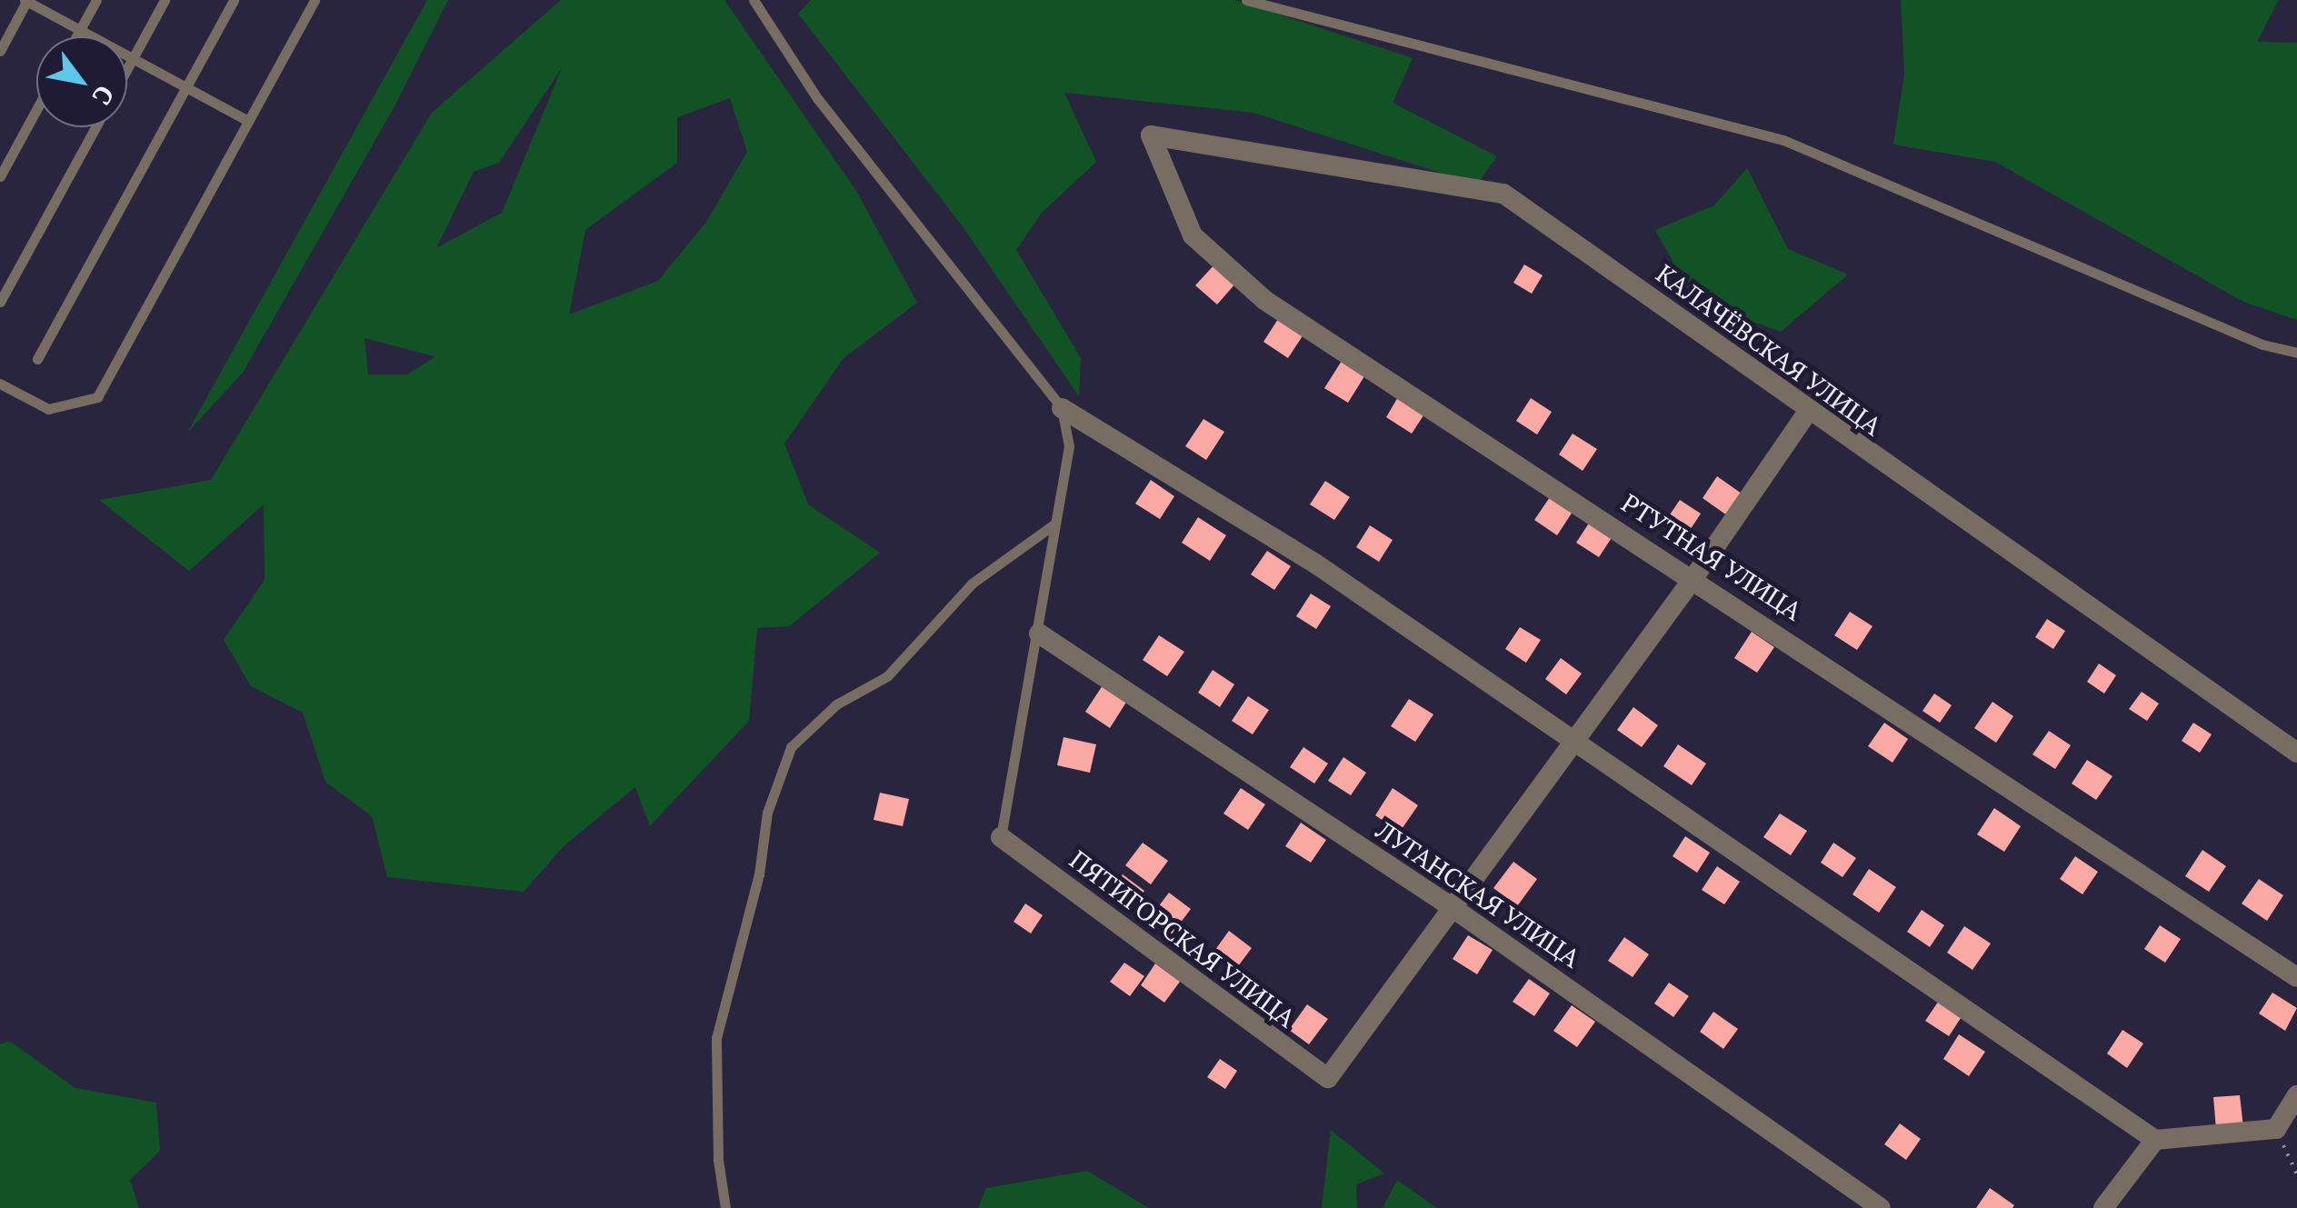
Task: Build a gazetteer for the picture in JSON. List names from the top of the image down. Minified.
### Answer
{"streets":{"street":["КАЛАЧЁВСКАЯ УЛИЦА","РТУТНАЯ УЛИЦА","ЛУГАНСКАЯ УЛИЦА","ПЯТИГОРСКАЯ УЛИЦА"]},"crossings":[["КАЛАЧЁВСКАЯ УЛИЦА","РТУТНАЯ УЛИЦА"],["ЛУГАНСКАЯ УЛИЦА","ПЯТИГОРСКАЯ УЛИЦА"]],"north":"bottom right"}
